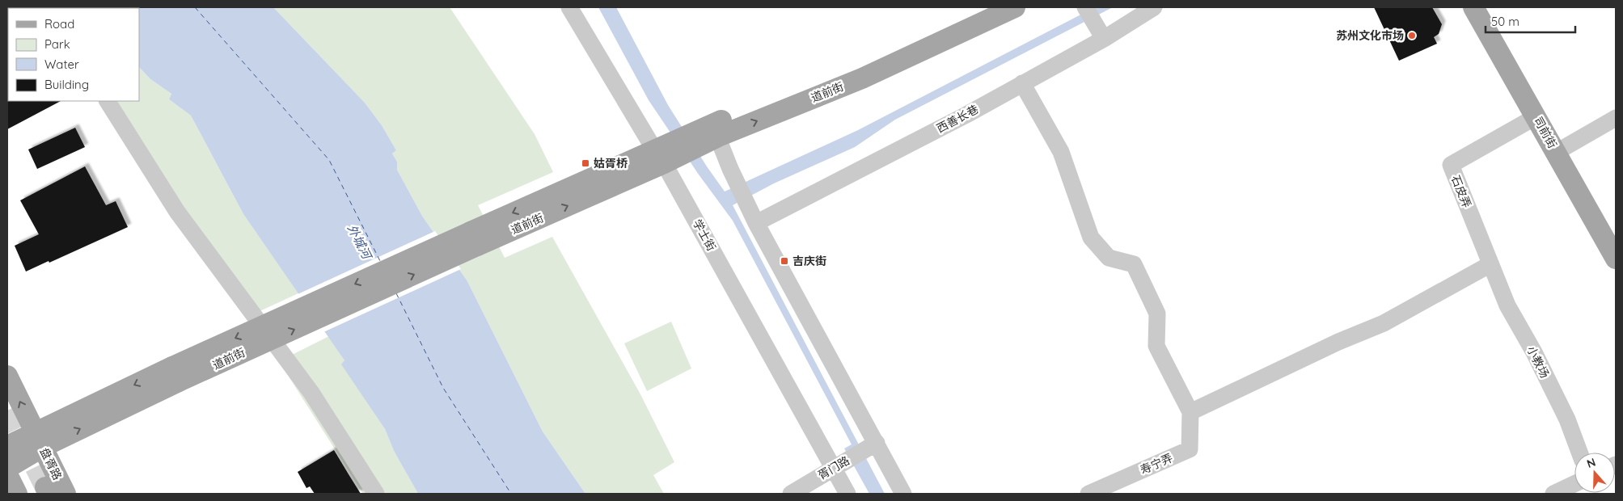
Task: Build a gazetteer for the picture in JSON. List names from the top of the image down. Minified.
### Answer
{"streets":{"main road":["道前街","司前街","盘胥路"],"street":["西善长巷","石皮弄","学士街","小教场","寿宁弄","胥门路"]},"crossings":[["道前街","学士街"],["道前街","盘胥路"],["司前街","石皮弄"],["石皮弄","小教场"],["学士街","胥门路"]],"one_way":["盘胥路"],"water":["外城河"],"places":{"other":["苏州文化市场"],"transit":["姑胥桥","吉庆街"]},"legend":["Road","Park","Water","Building"],"scale_bar":"50 m","north":"top"}
